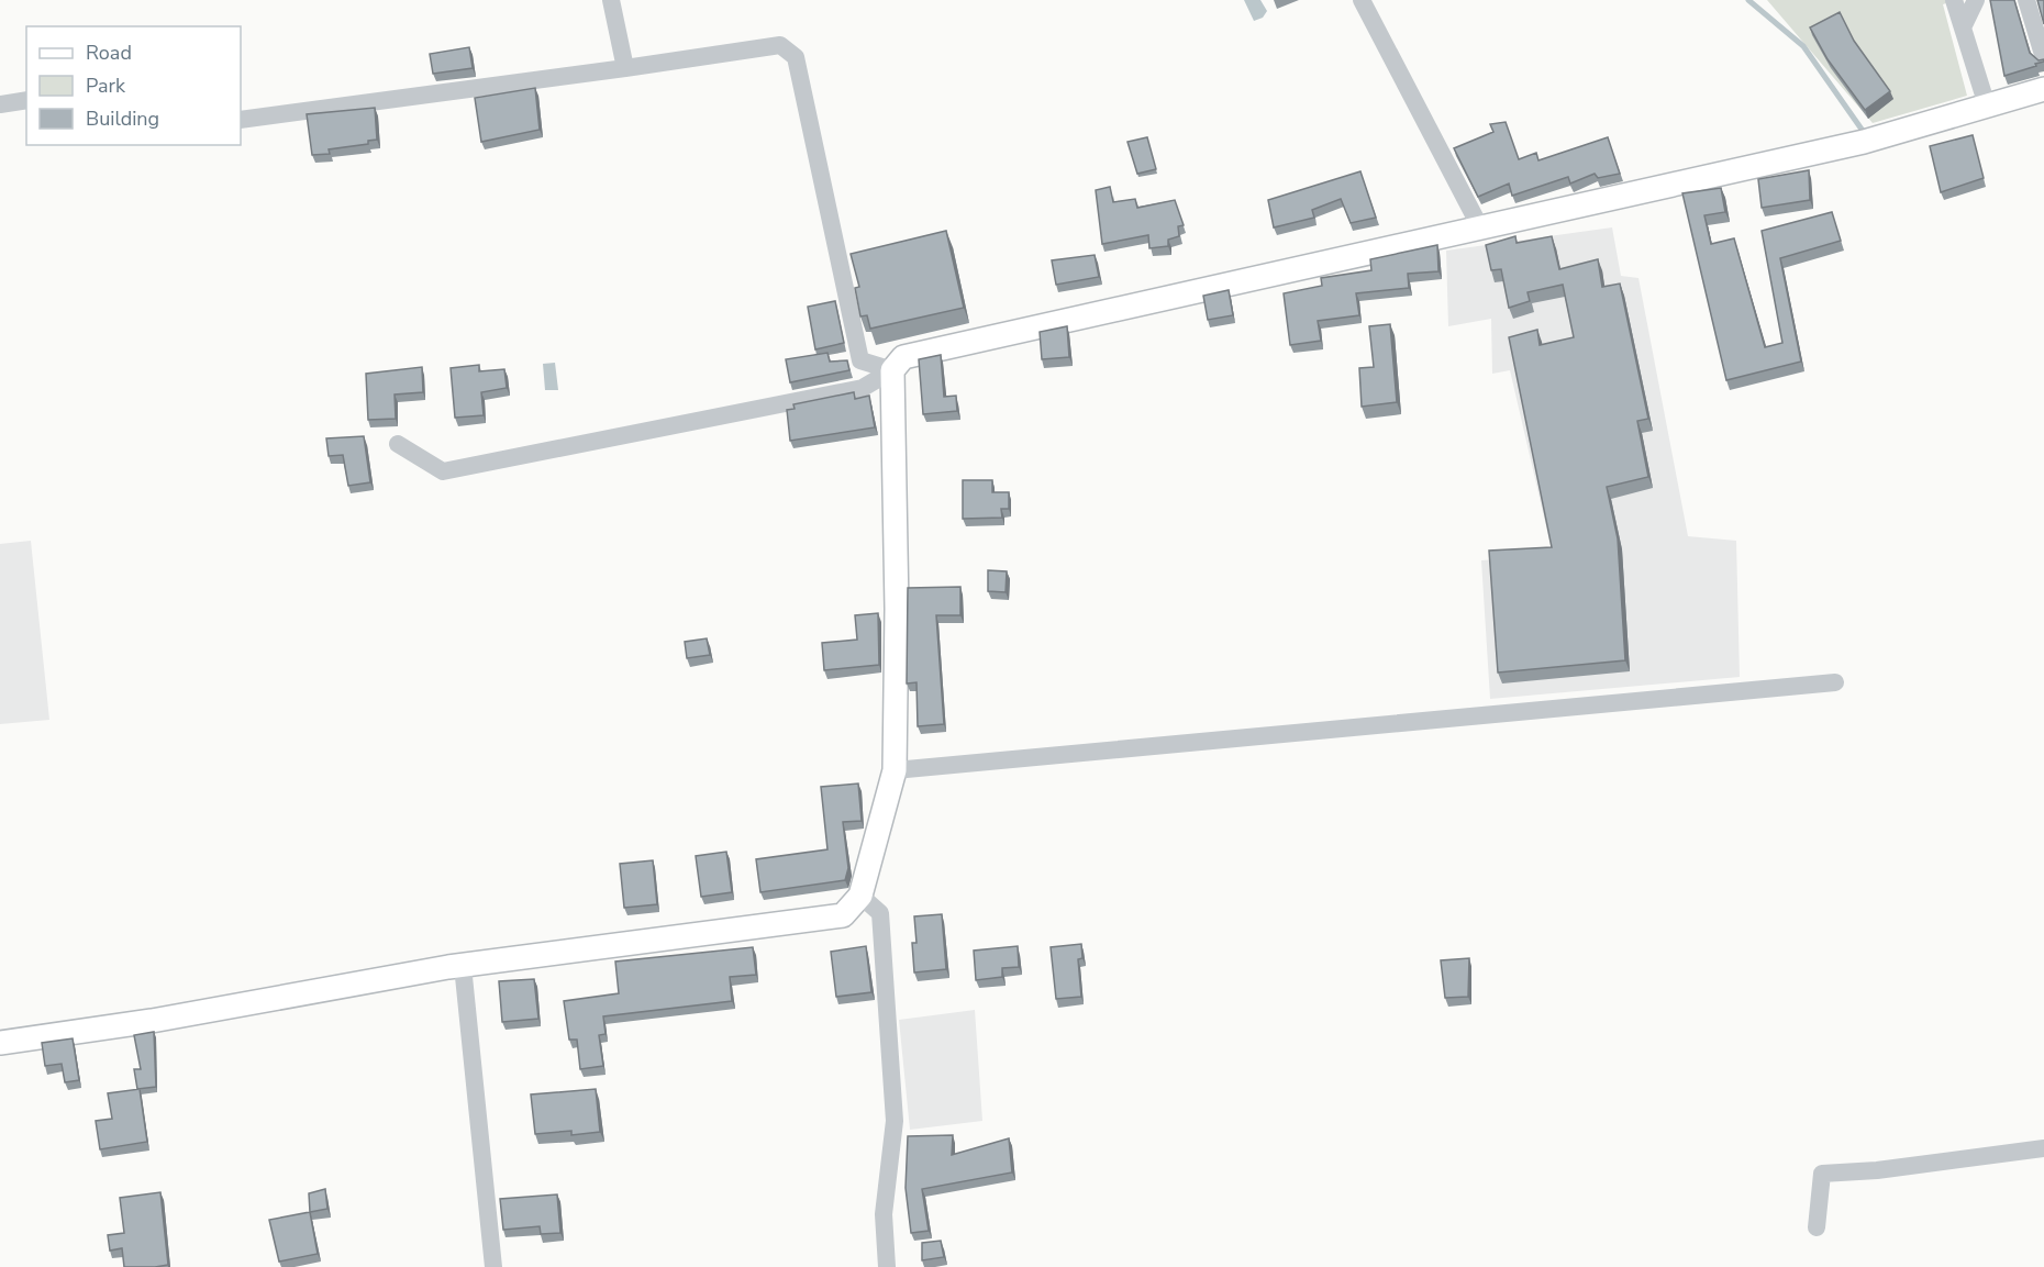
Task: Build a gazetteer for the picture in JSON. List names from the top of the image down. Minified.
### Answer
{"legend":["Road","Park","Building"]}
